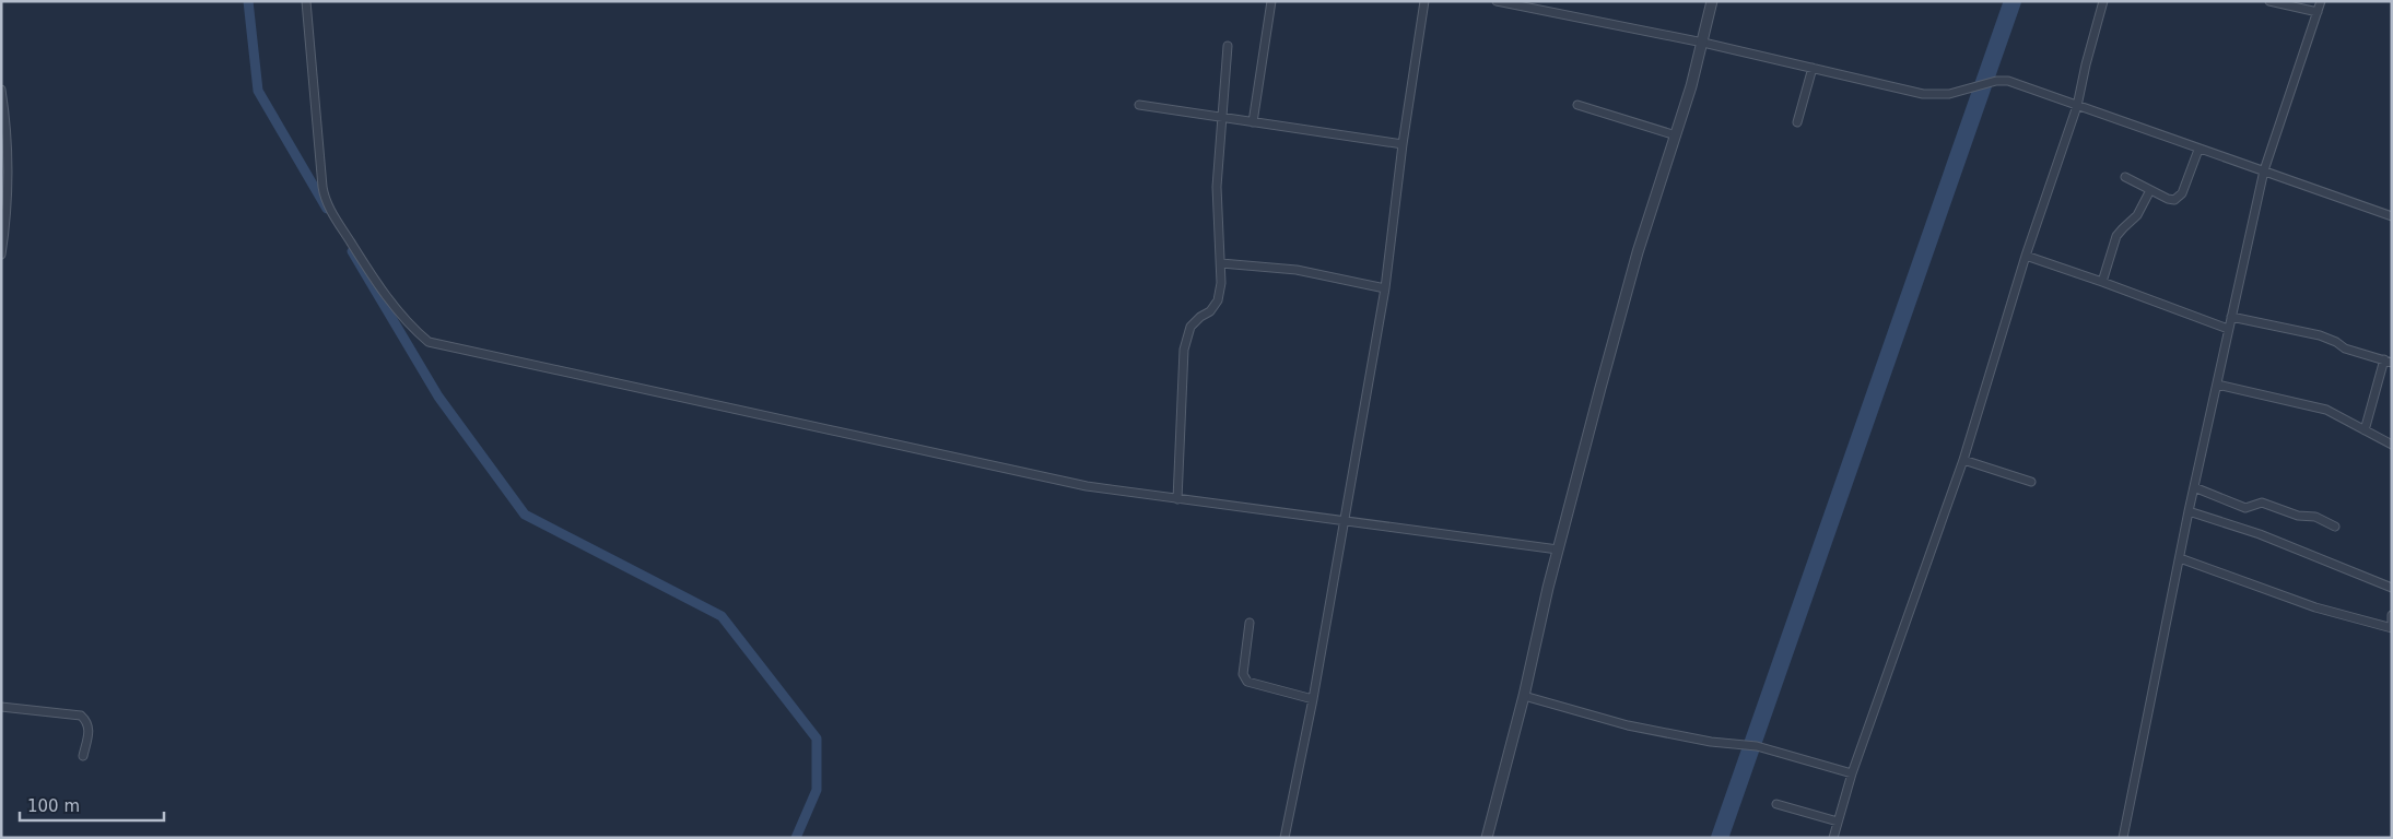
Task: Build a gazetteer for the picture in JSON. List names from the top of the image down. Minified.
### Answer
{"scale_bar":"100 m"}
